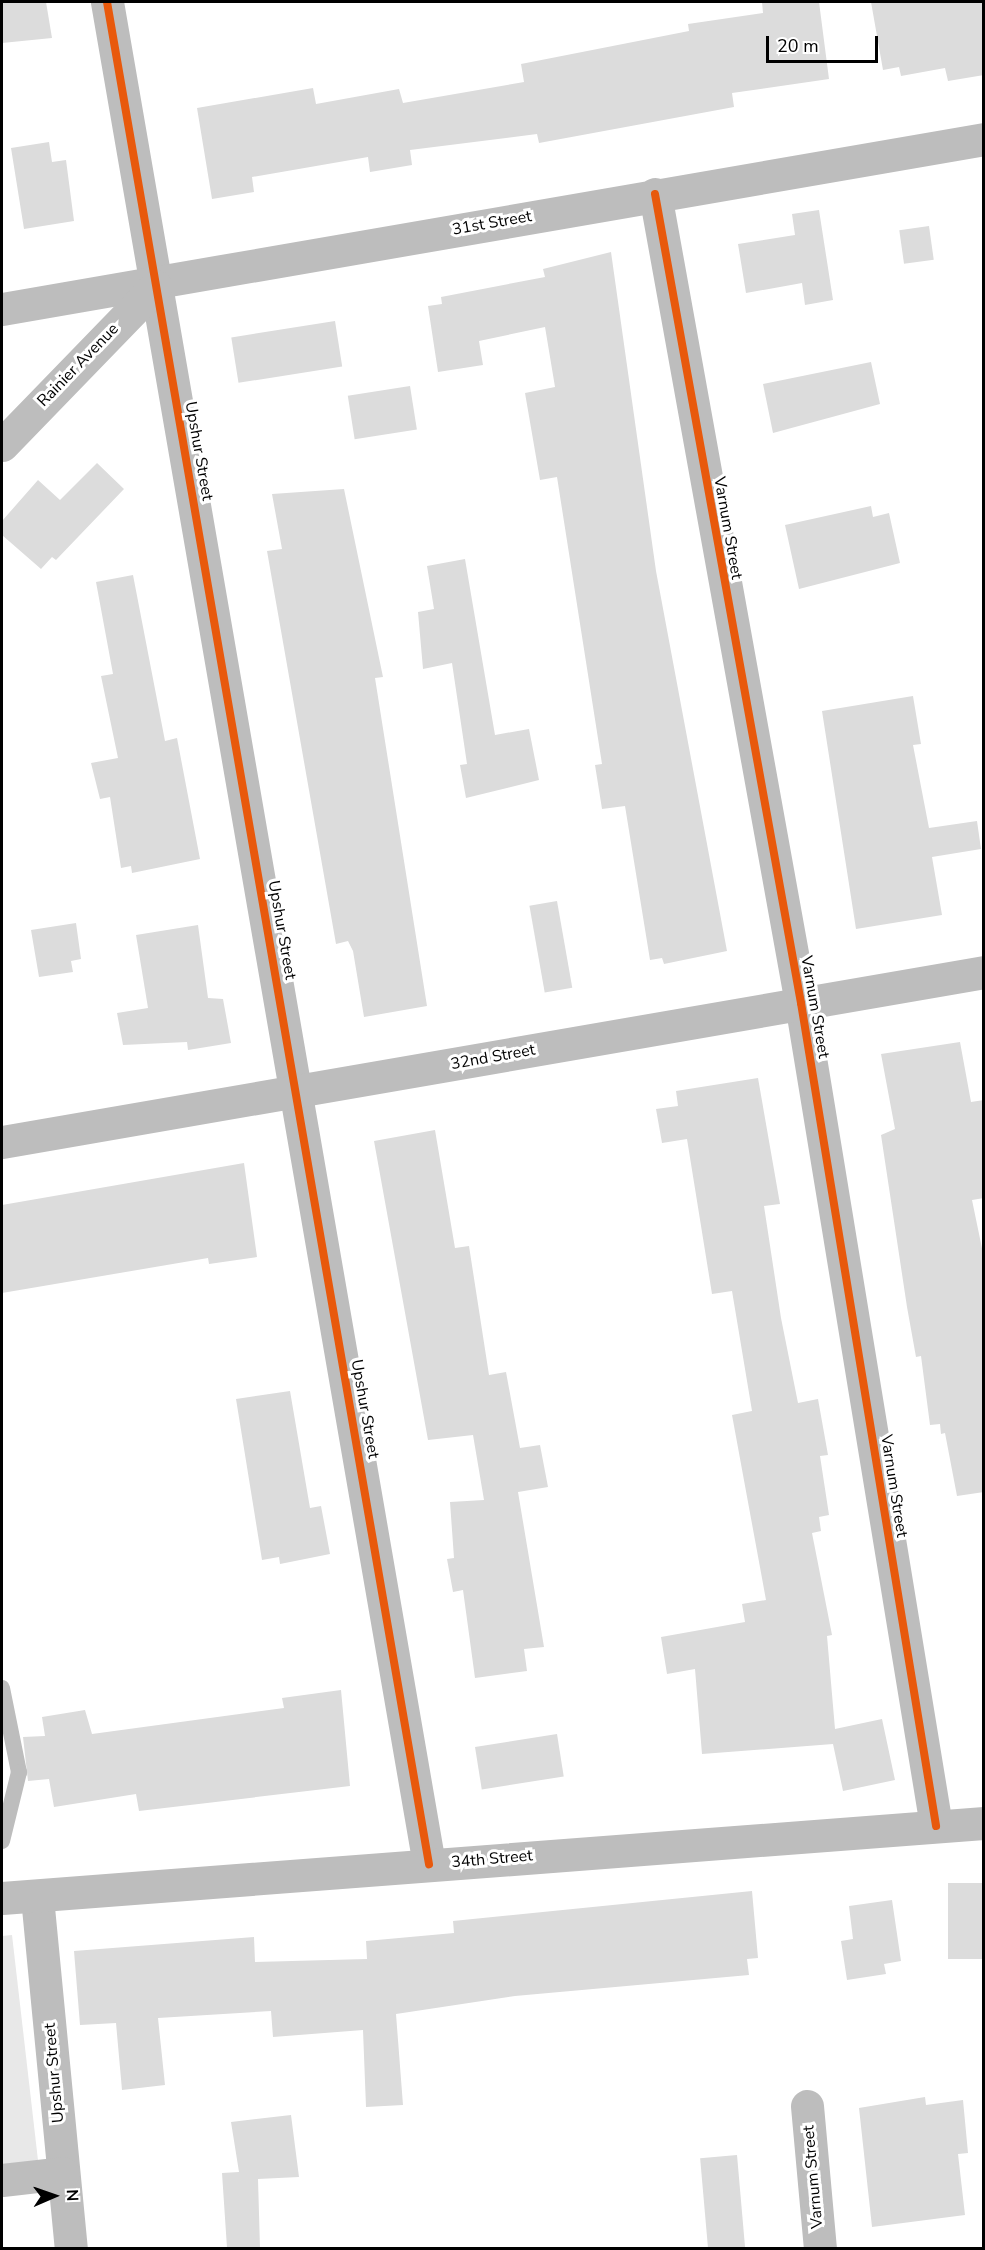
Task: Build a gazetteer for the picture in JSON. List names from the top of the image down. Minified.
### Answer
{"streets":{"street":["31st Street","Rainier Avenue","Upshur Street","Varnum Street","32nd Street","34th Street"]},"crossings":[["31st Street","Rainier Avenue"],["31st Street","Upshur Street"],["31st Street","Varnum Street"],["Rainier Avenue","Upshur Street"],["Upshur Street","32nd Street"],["Upshur Street","34th Street"],["Varnum Street","32nd Street"],["Varnum Street","34th Street"]],"scale_bar":"20 m","north":"right"}
